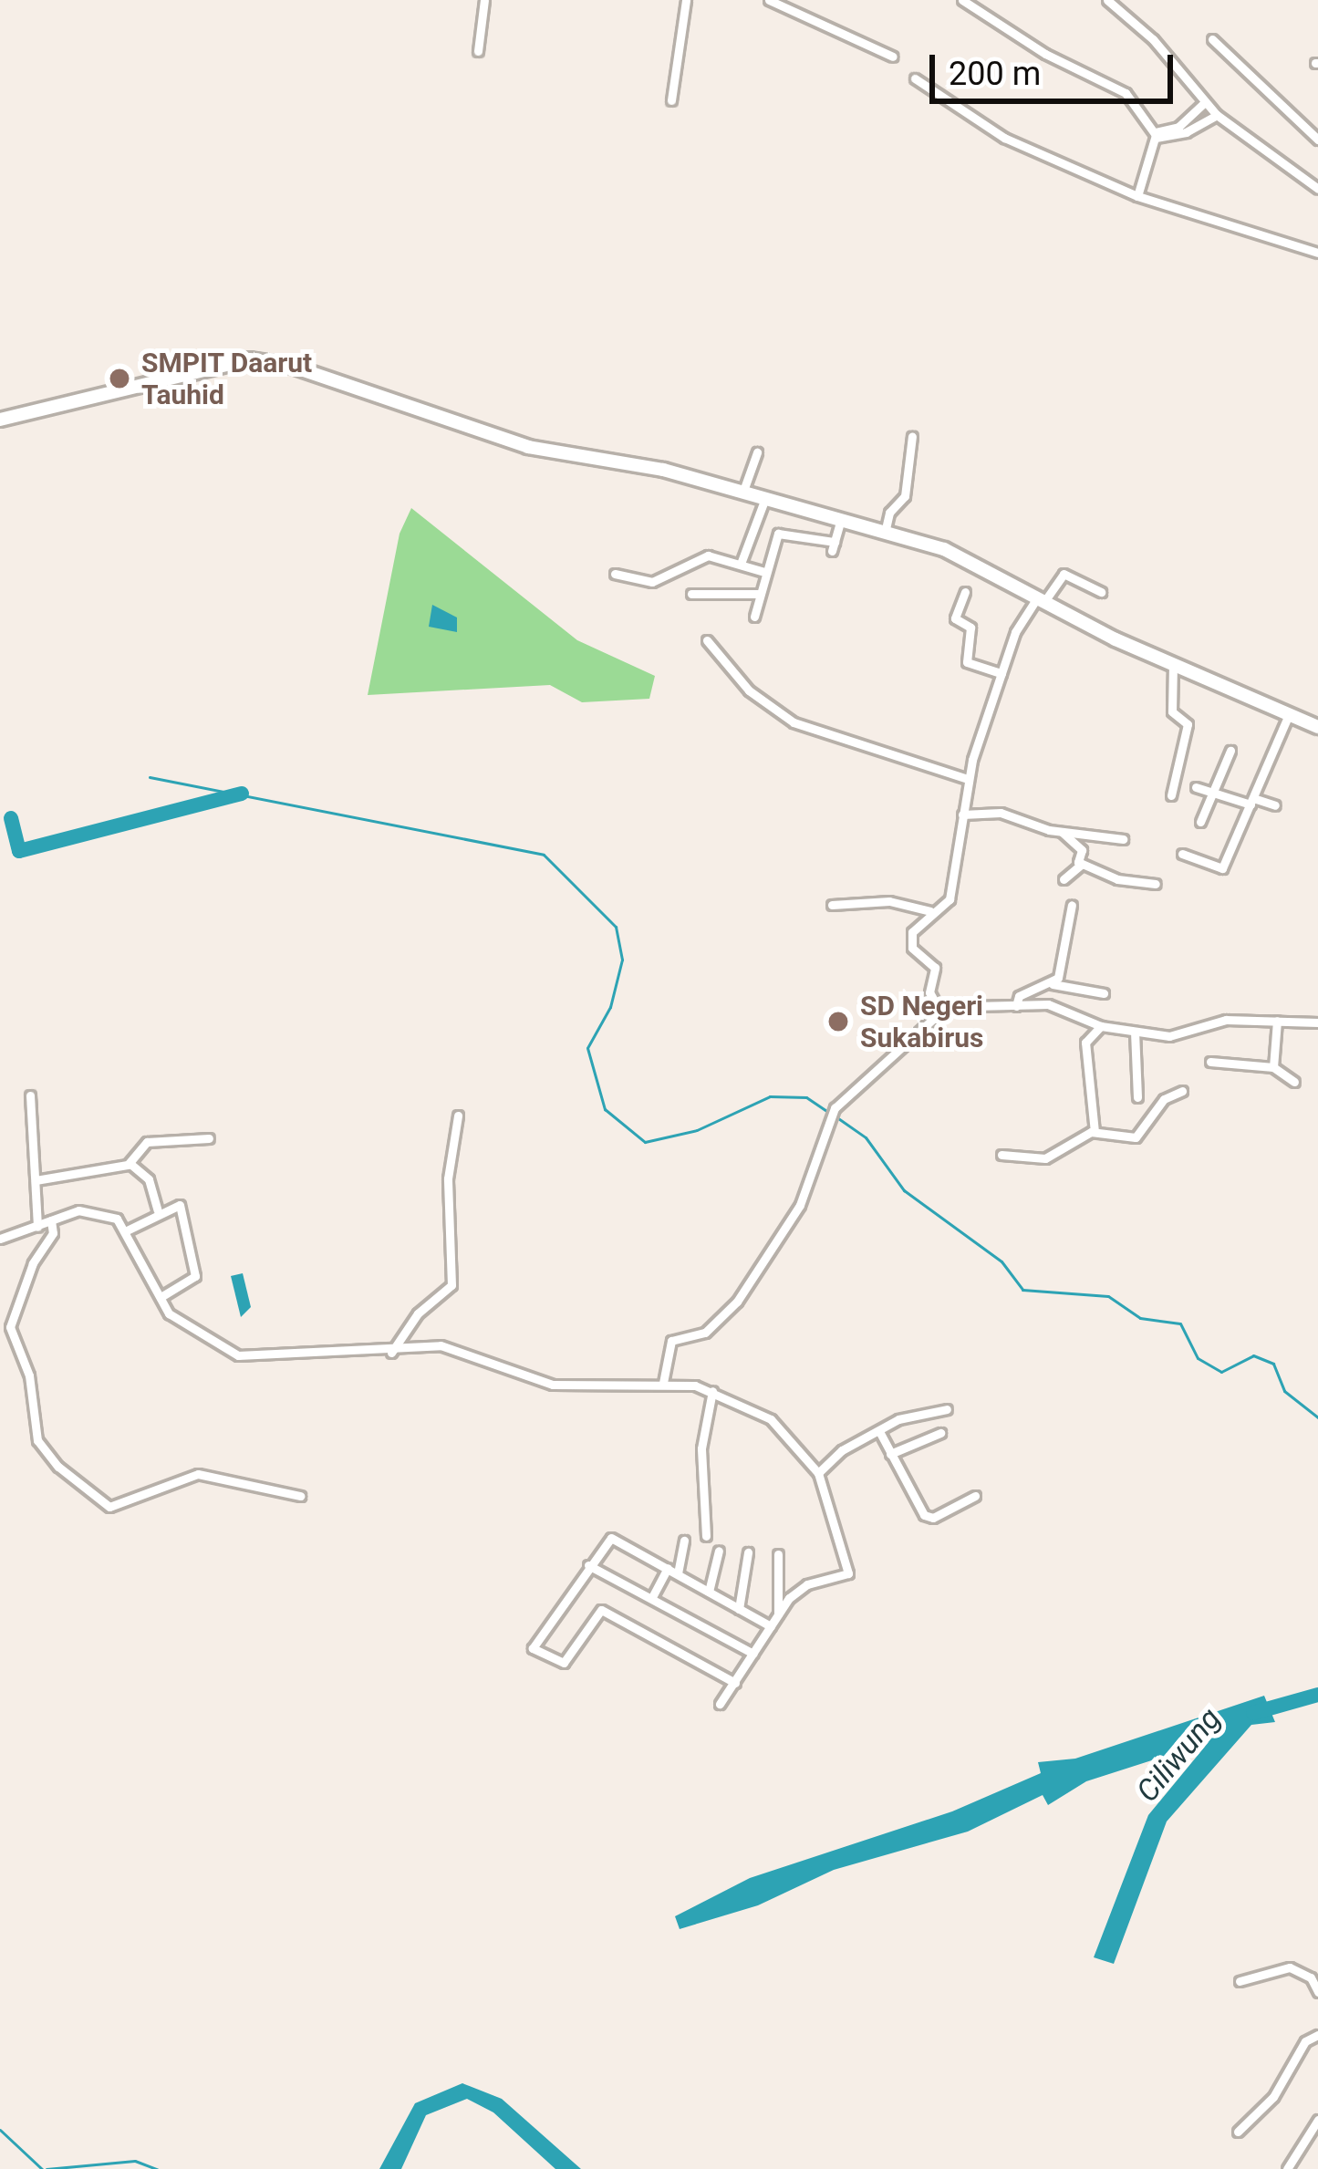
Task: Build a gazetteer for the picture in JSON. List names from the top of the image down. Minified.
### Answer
{"water":["Ciliwung"],"places":["SMPIT Daarut Tauhid","SD Negeri Sukabirus"],"scale_bar":"200 m"}
